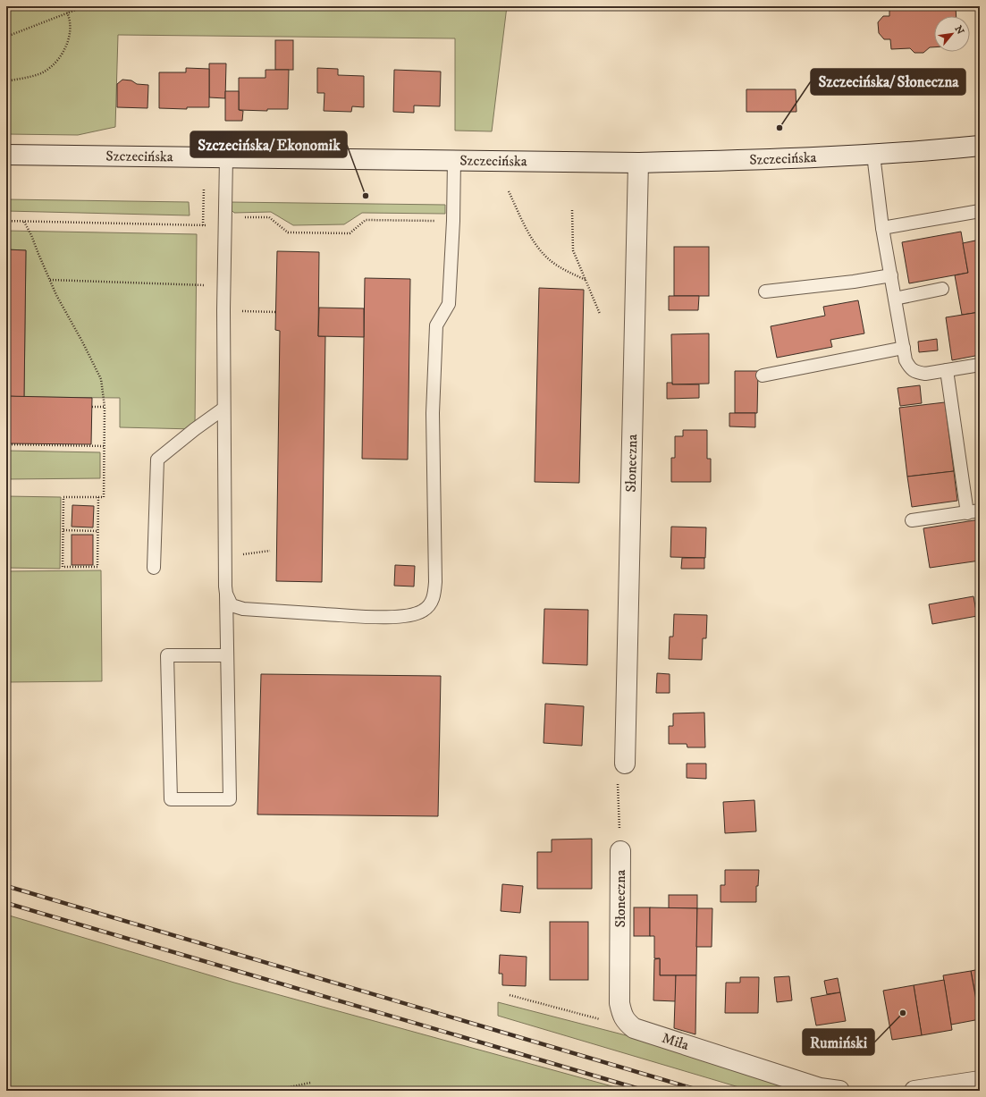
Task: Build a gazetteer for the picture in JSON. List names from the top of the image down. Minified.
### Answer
{"streets":{"street":["Szczecińska","Słoneczna","Miła"]},"crossings":[["Szczecińska","Słoneczna"],["Słoneczna","Miła"]],"places":["Szczecińska/ Słoneczna","Szczecińska/ Ekonomik","Rumiński"],"north":"top right"}
